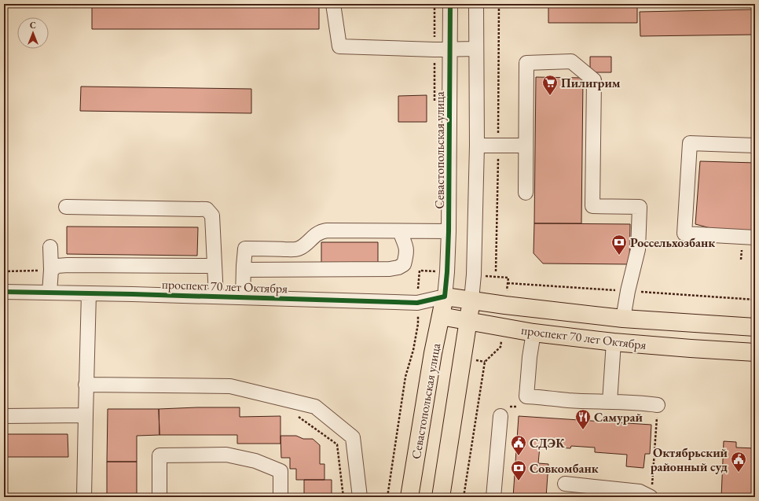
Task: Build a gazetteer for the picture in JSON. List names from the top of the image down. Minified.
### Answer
{"streets":{"main road":["Севастопольская улица","проспект 70 лет Октября"]},"crossings":[["Севастопольская улица","проспект 70 лет Октября"]],"places":{"supermarket":["Пилигрим"],"bank":["Россельхозбанк","Совкомбанк"],"restaurant":["Самурай"],"public building":["СДЭК","Октябрьский районный суд"]},"north":"top"}
